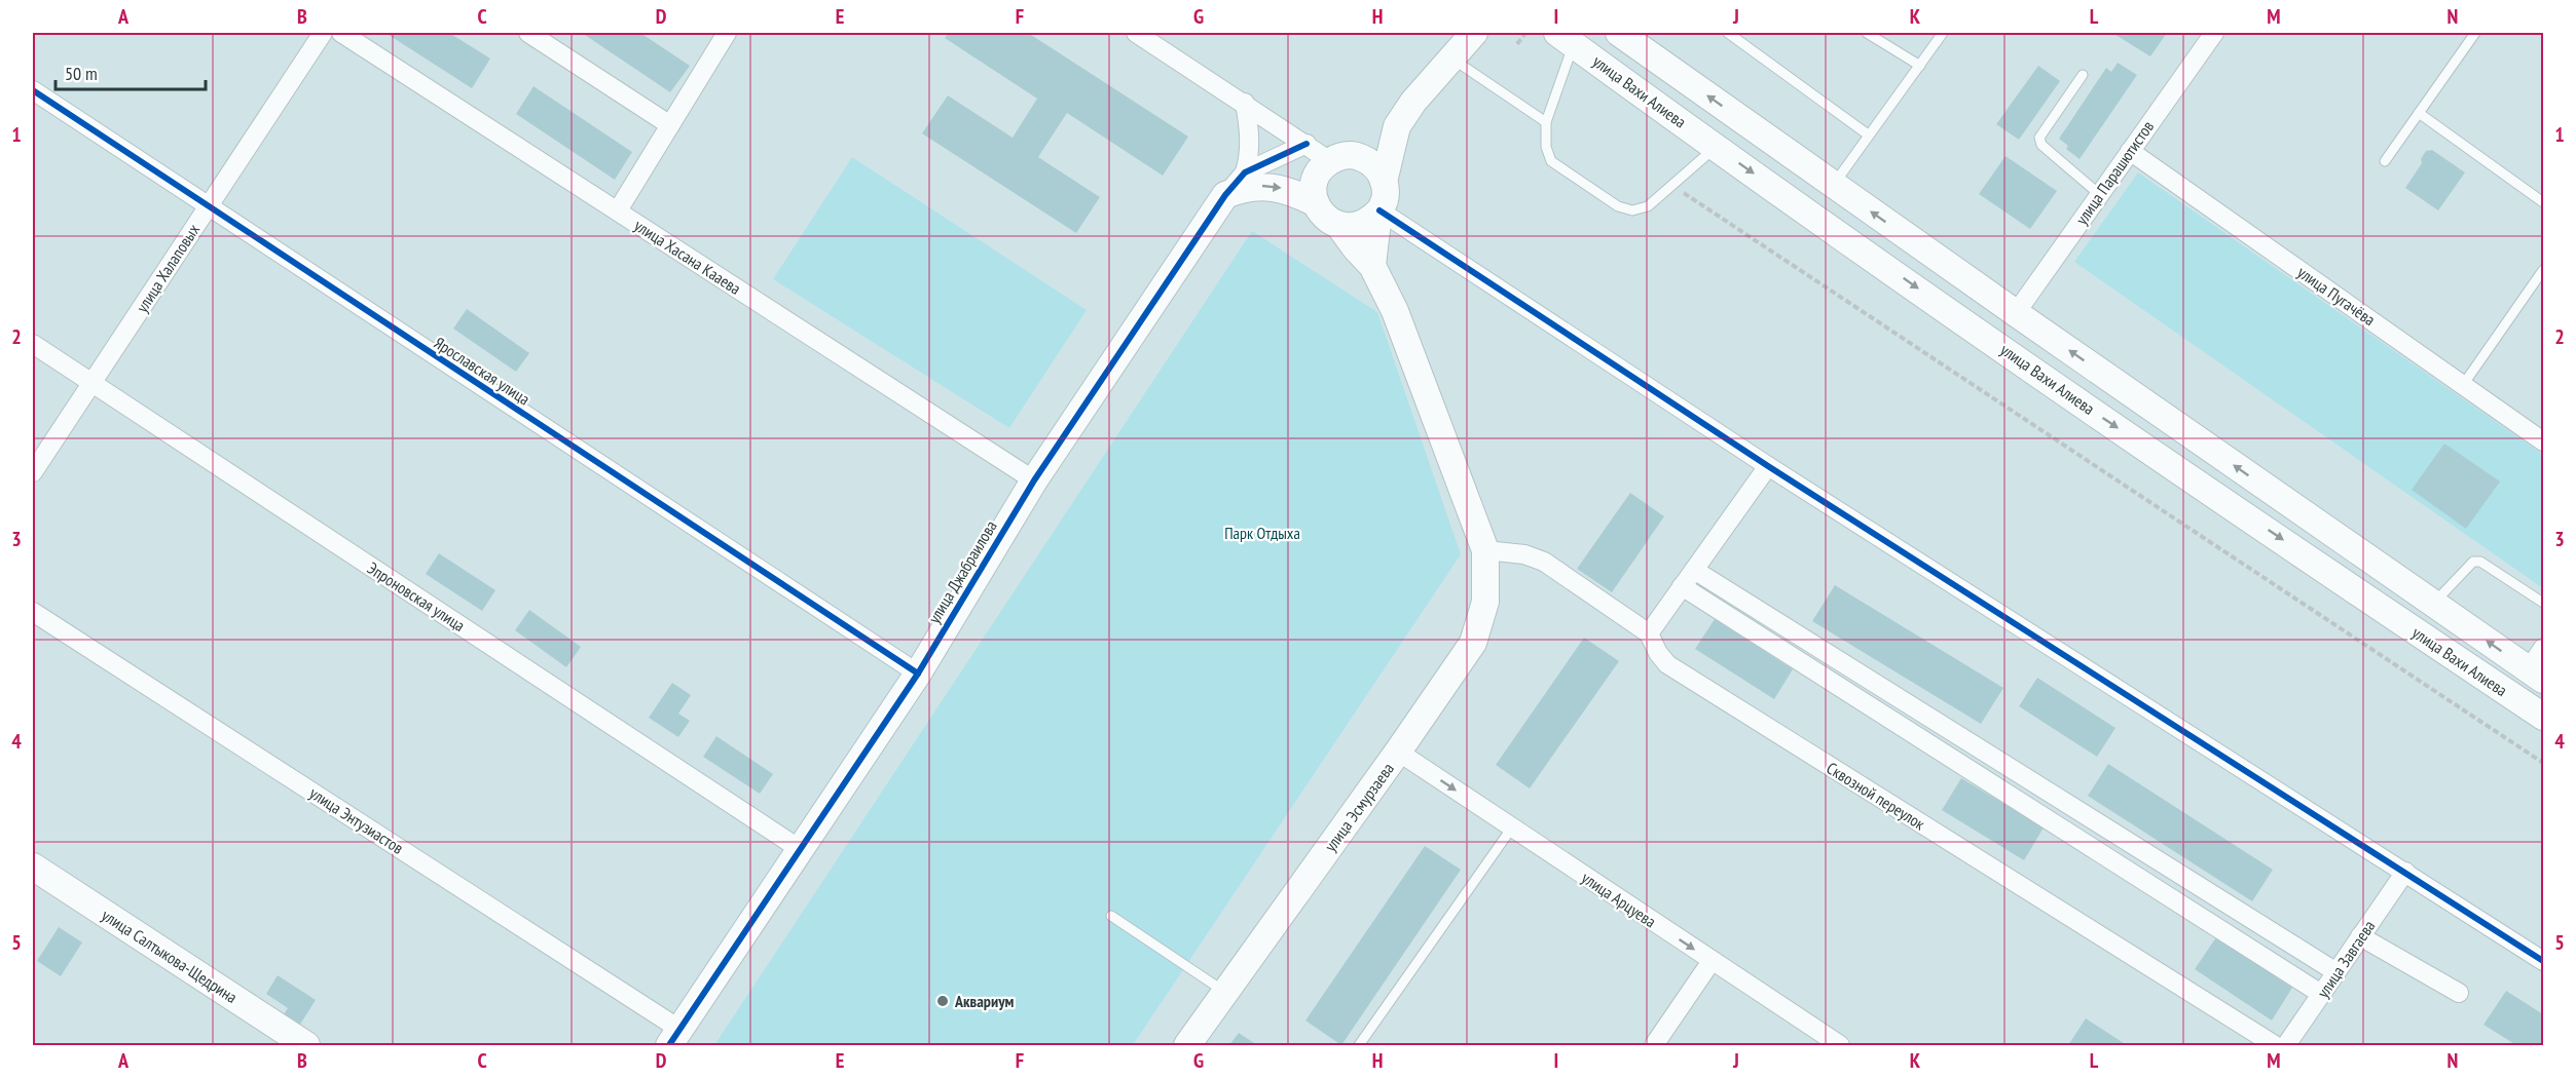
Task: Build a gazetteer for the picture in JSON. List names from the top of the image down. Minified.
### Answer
{"streets":{"street":["улица Вахи Алиева","улица Парашютистов","улица Хасана Кааева","улица Халаповых","улица Пугачёва","Ярославская улица","улица Джабраилова","Эпроновская улица","Сквозной переулок","улица Эсмурзаева","улица Энтузиастов","улица Арцуева","улица Салтыкова-Щедрина","улица Завгаева"]},"crossings":[["улица Вахи Алиева","улица Парашютистов"],["улица Парашютистов","улица Пугачёва"],["улица Хасана Кааева","улица Джабраилова"],["улица Халаповых","Ярославская улица"],["улица Халаповых","Эпроновская улица"],["Ярославская улица","улица Джабраилова"],["улица Джабраилова","Эпроновская улица"],["улица Джабраилова","улица Энтузиастов"],["Сквозной переулок","улица Эсмурзаева"],["улица Эсмурзаева","улица Арцуева"]],"one_way":["улица Арцуева"],"parks":["Парк Отдыха"],"places":["Аквариум"],"scale_bar":"50 m","grid":{"columns":["A","B","C","D","E","F","G","H","I","J","K","L","M","N"],"rows":["1","2","3","4","5"]}}
